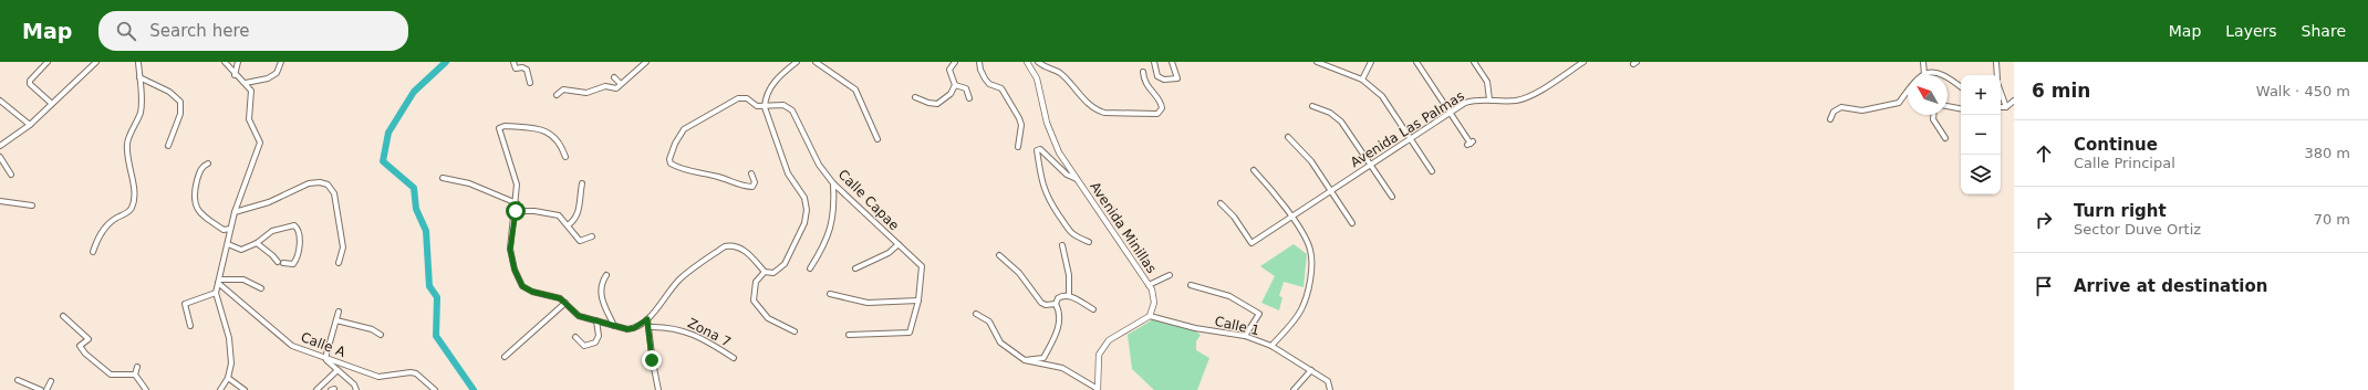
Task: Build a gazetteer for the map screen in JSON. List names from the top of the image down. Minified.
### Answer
{"streets":{"street":["Avenida Las Palmas","Calle Capae","Avenida Minillas","Calle 1","Zona 7","Calle A"]},"crossings":[["Avenida Minillas","Calle 1"]],"north":"top left","page":{"header":"Map","search":"Search here","nav":["Map","Layers","Share"],"heading":["6 min","Walk · 450 m"],"map_buttons":["+","−"],"list":[["Continue","Calle Principal","380 m"],["Turn right","Sector Duve Ortiz","70 m"],"Arrive at destination"]}}
